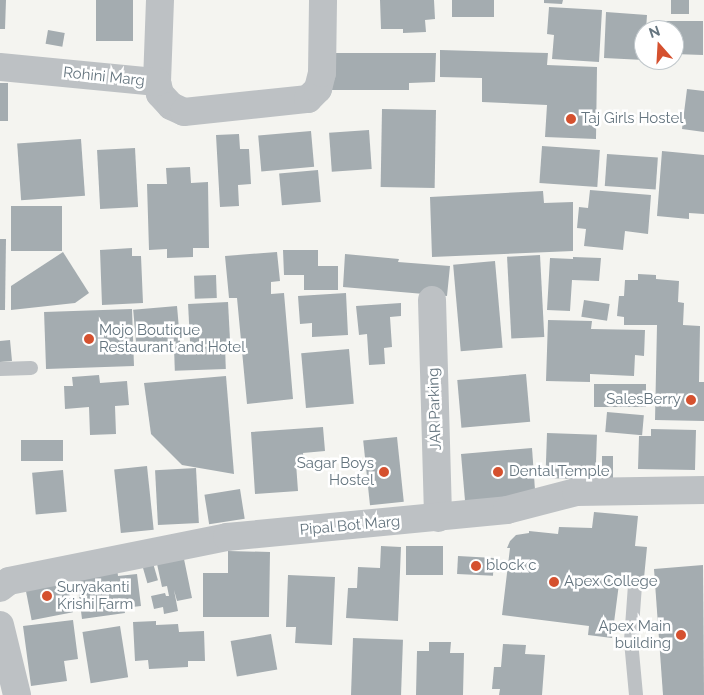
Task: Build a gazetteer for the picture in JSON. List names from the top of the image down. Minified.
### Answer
{"streets":{"street":["Rohini Marg","JAR Parking","Pipal Bot Marg"]},"crossings":[["JAR Parking","Pipal Bot Marg"]],"places":["Taj Girls Hostel","Mojo Boutique Restaurant and Hotel","SalesBerry","Sagar Boys Hostel","Dental Temple","block c","Apex College","Suryakanti Krishi Farm","Apex Main building"],"north":"top"}
